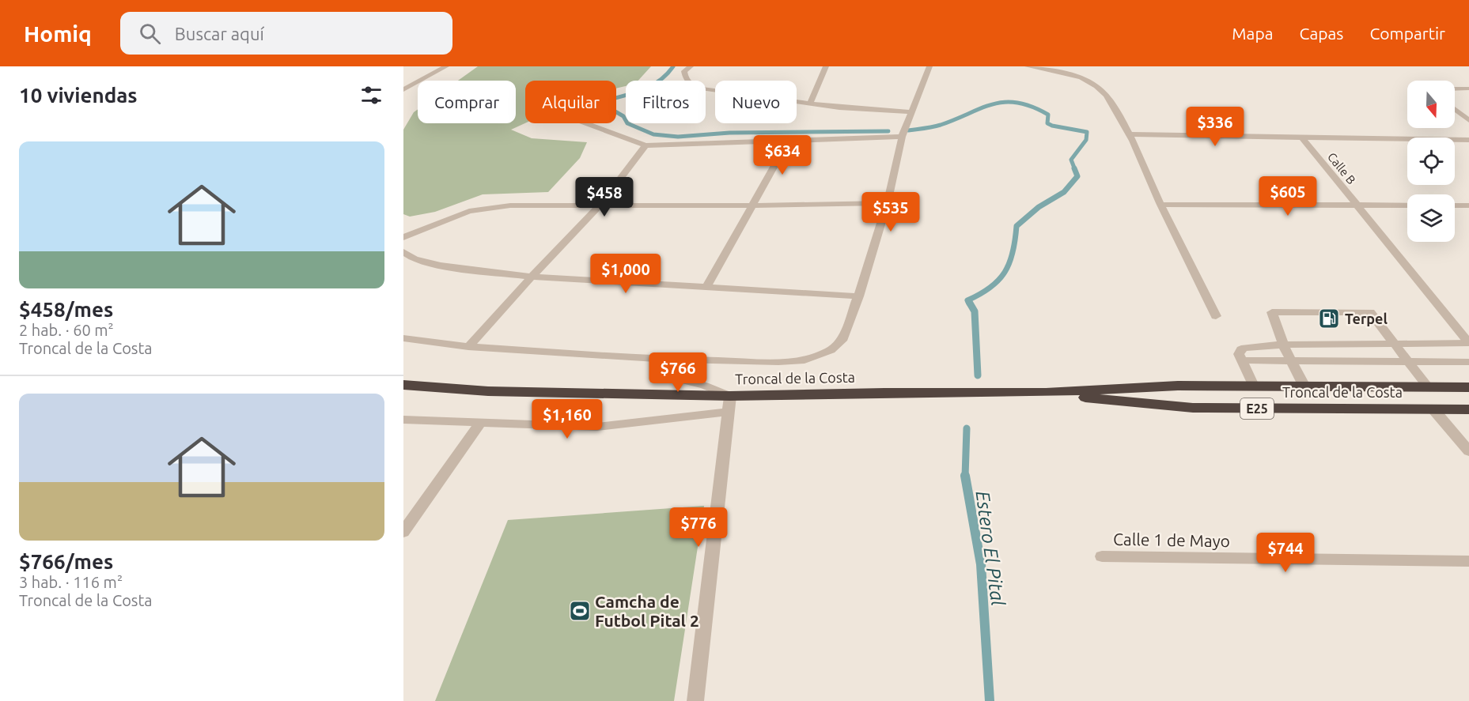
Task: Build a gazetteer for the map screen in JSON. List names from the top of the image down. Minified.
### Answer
{"streets":{"highway":["Troncal de la Costa","E25"],"street":["Calle B","Calle 1 de Mayo"]},"water":["Estero El Pital"],"places":{"fuel station":["Terpel"],"sports":["Camcha de Futbol Pital 2"]},"north":"bottom","page":{"header":"Homiq","search":"Buscar aquí","nav":["Mapa","Capas","Compartir"],"heading":"10 viviendas","chip":["Comprar","Alquilar","Filtros","Nuevo"],"price":["$336","$634","$605","$458","$535","$1,000","$766","$1,160","$776","$744"],"list":[{"name":"$458/mes","note":"2 hab. · 60 m² · Troncal de la Costa"},{"name":"$766/mes","note":"3 hab. · 116 m² · Troncal de la Costa"}]}}
